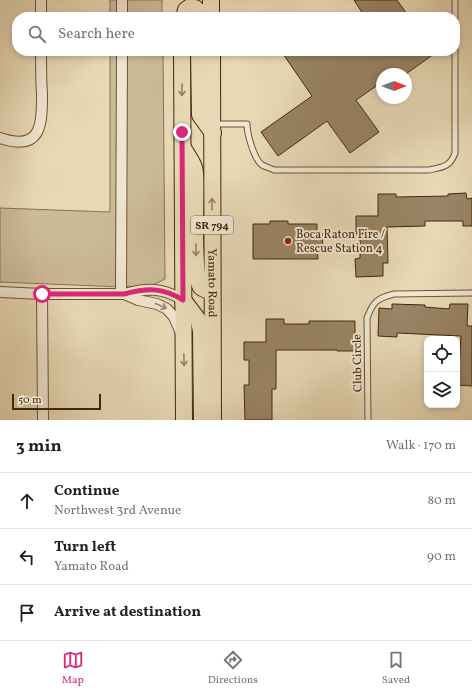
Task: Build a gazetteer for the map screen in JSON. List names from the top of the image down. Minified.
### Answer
{"streets":{"main road":["SR 794","Yamato Road"],"lane":["Club Circle"]},"places":["Boca Raton Fire / Rescue Station 4"],"scale_bar":"50 m","north":"right","page":{"search":"Search here","scale":"50 m","heading":["3 min","Walk · 170 m"],"list":[["Continue","Northwest 3rd Avenue","80 m"],["Turn left","Yamato Road","90 m"],"Arrive at destination"],"nav":["Map","Directions","Saved"]}}
